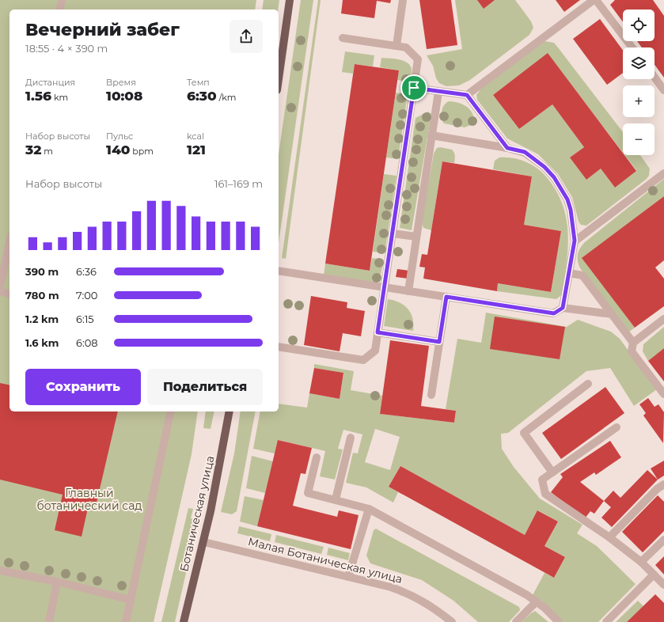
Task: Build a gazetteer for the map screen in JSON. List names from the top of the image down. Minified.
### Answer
{"streets":{"main road":["Ботаническая улица"],"street":["Малая Ботаническая улица"]},"crossings":[["Ботаническая улица","Малая Ботаническая улица"]],"parks":["Главный ботанический сад"],"page":{"map_buttons":["+","−"],"heading":["Вечерний забег","18:55 · 4 × 390 m"],"stats":[["Дистанция","1.56 km"],["Время","10:08"],["Темп","6:30 /km"],["Набор высоты","32 m"],["Пульс","140 bpm"],["kcal","121"]],"chart":["Набор высоты","161–169 m"],"list":[{"name":"390 m","note":"6:36"},{"name":"780 m","note":"7:00"},{"name":"1.2 km","note":"6:15"},{"name":"1.6 km","note":"6:08"}],"buttons":["Сохранить","Поделиться"]}}
